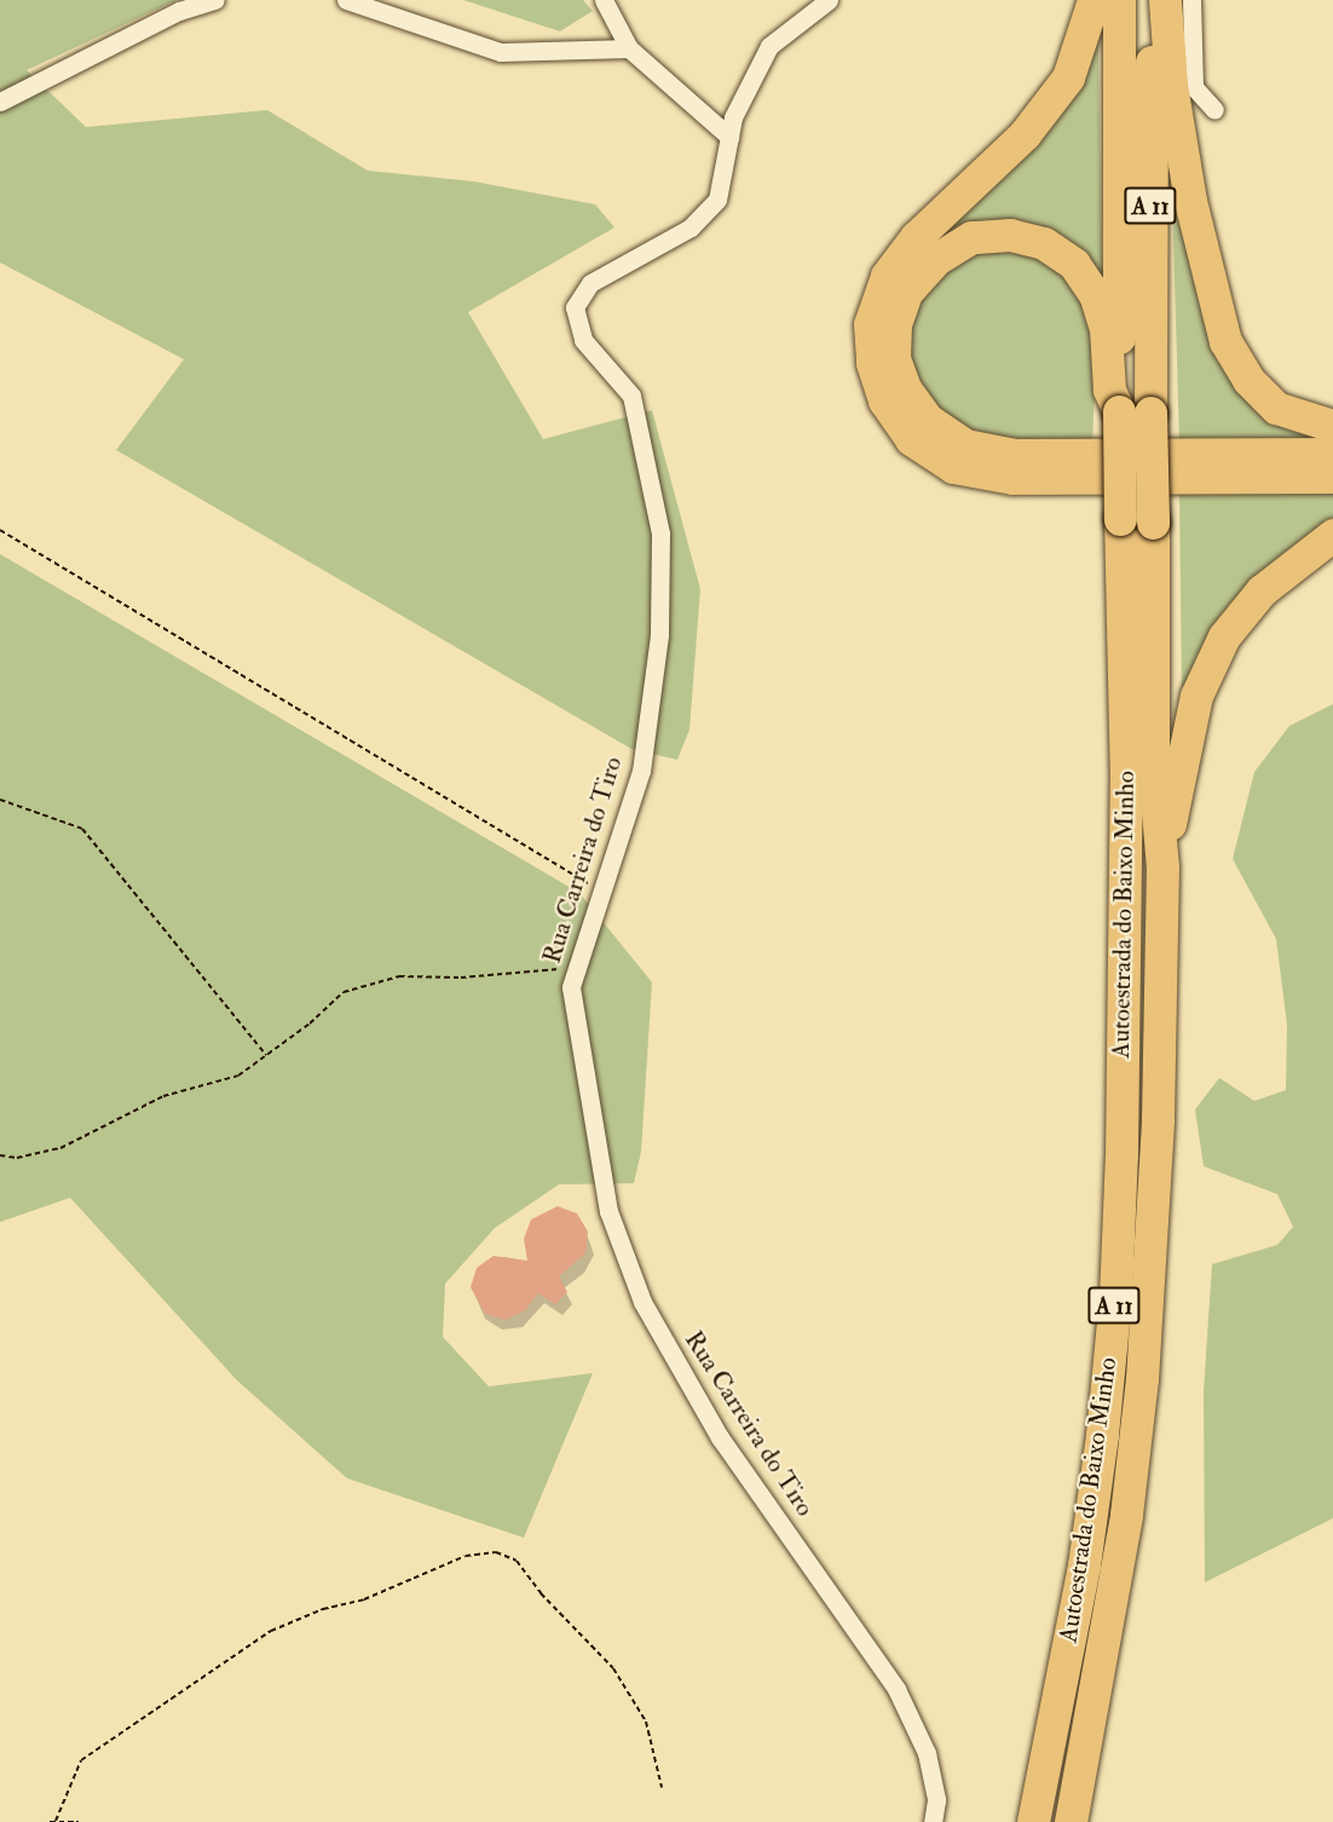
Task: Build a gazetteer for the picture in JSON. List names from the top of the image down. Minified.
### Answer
{"streets":{"highway":["A 11","Autoestrada do Baixo Minho"],"street":["Rua Carreira do Tiro"]}}
